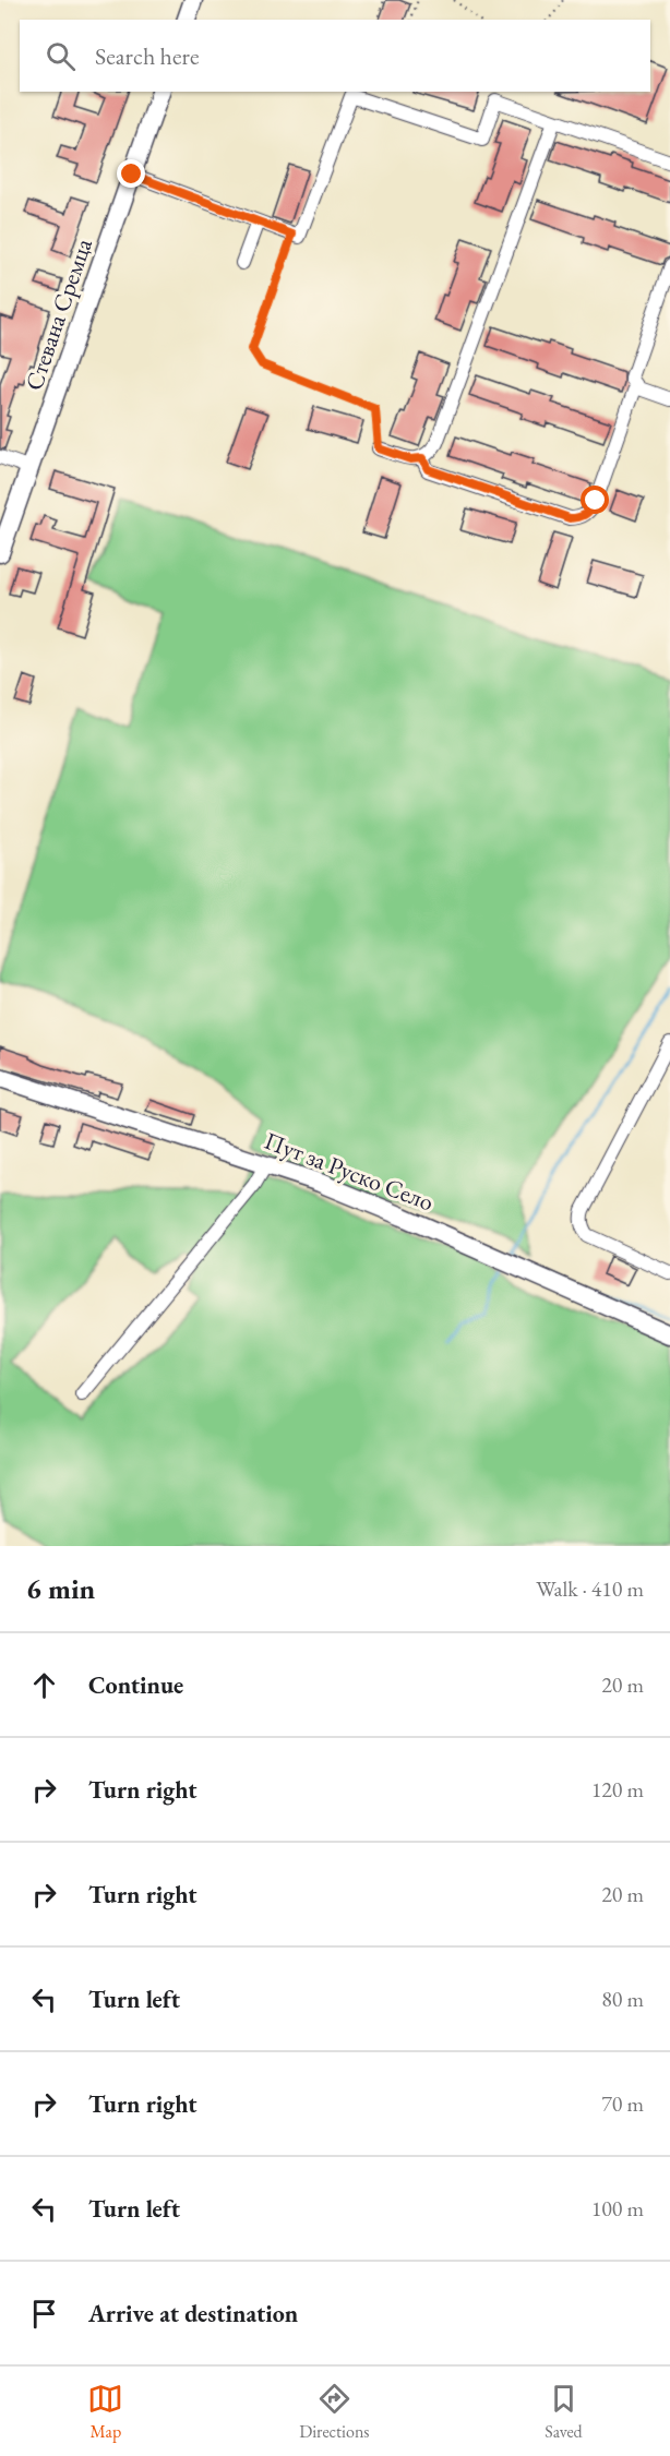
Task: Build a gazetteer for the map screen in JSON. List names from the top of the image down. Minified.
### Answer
{"streets":{"main road":["Стевана Сремца","Пут за Руско Село"]},"page":{"search":"Search here","heading":["6 min","Walk · 410 m"],"list":[["Continue","20 m"],["Turn right","120 m"],["Turn right","20 m"],["Turn left","80 m"],["Turn right","70 m"],["Turn left","100 m"],"Arrive at destination"],"nav":["Map","Directions","Saved"]}}
